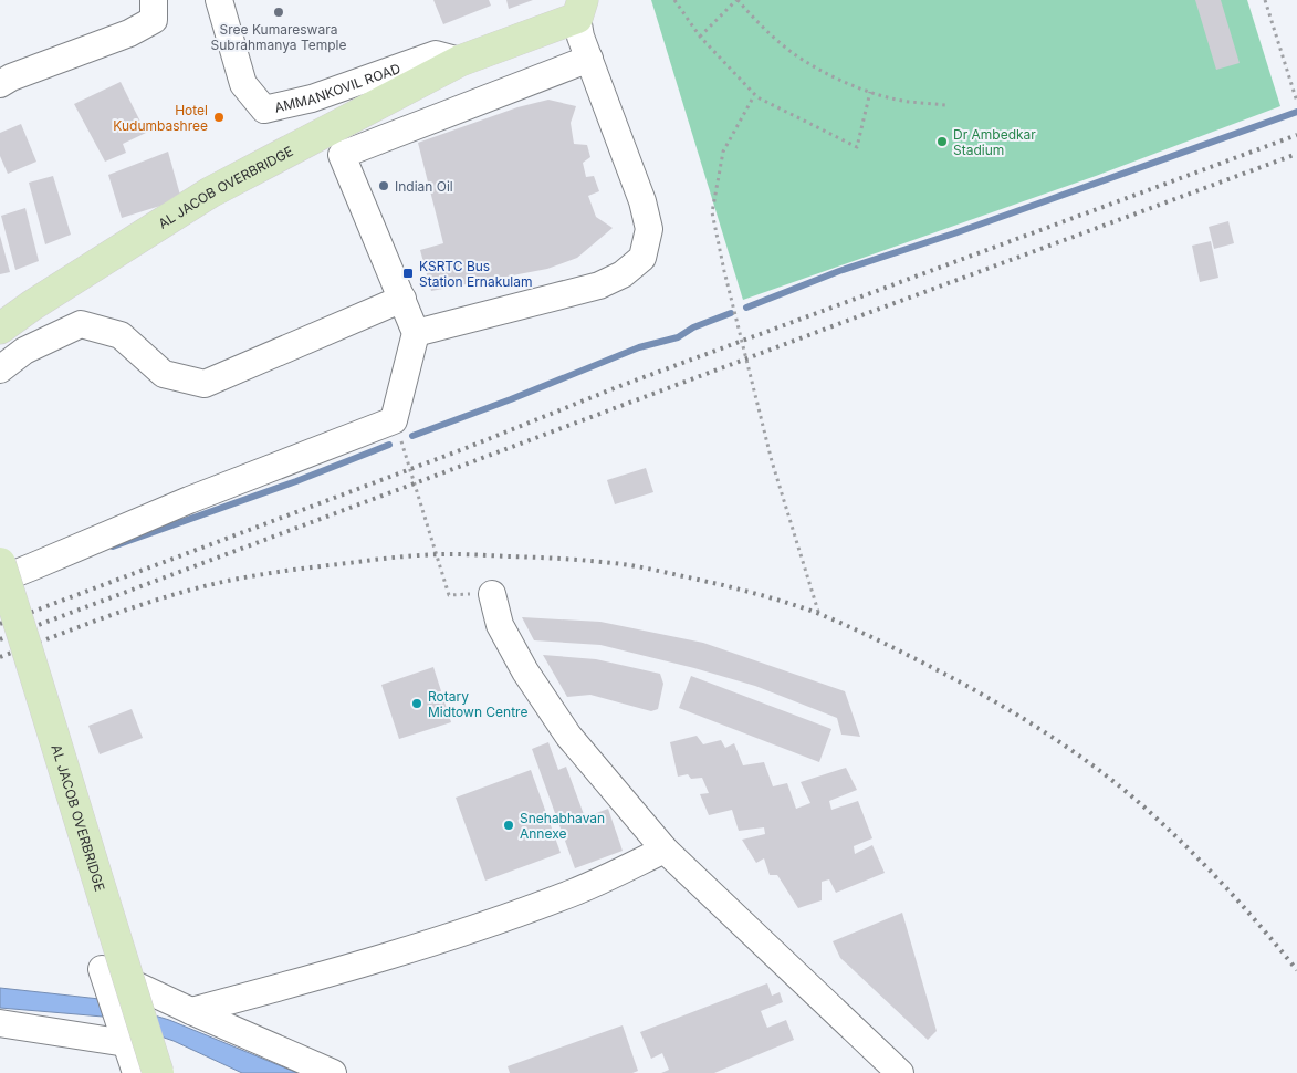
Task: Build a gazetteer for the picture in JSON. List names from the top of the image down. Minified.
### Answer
{"streets":{"main road":["AL JACOB OVERBRIDGE"],"street":["AMMANKOVIL ROAD"]},"crossings":[["AMMANKOVIL ROAD","AL JACOB OVERBRIDGE"]],"places":{"other":["Sree Kumareswara Subrahmanya Temple","Hotel Kudumbashree","Dr Ambedkar Stadium","Indian Oil","Rotary Midtown Centre","Snehabhavan Annexe"],"transit":["KSRTC Bus Station Ernakulam"]}}
